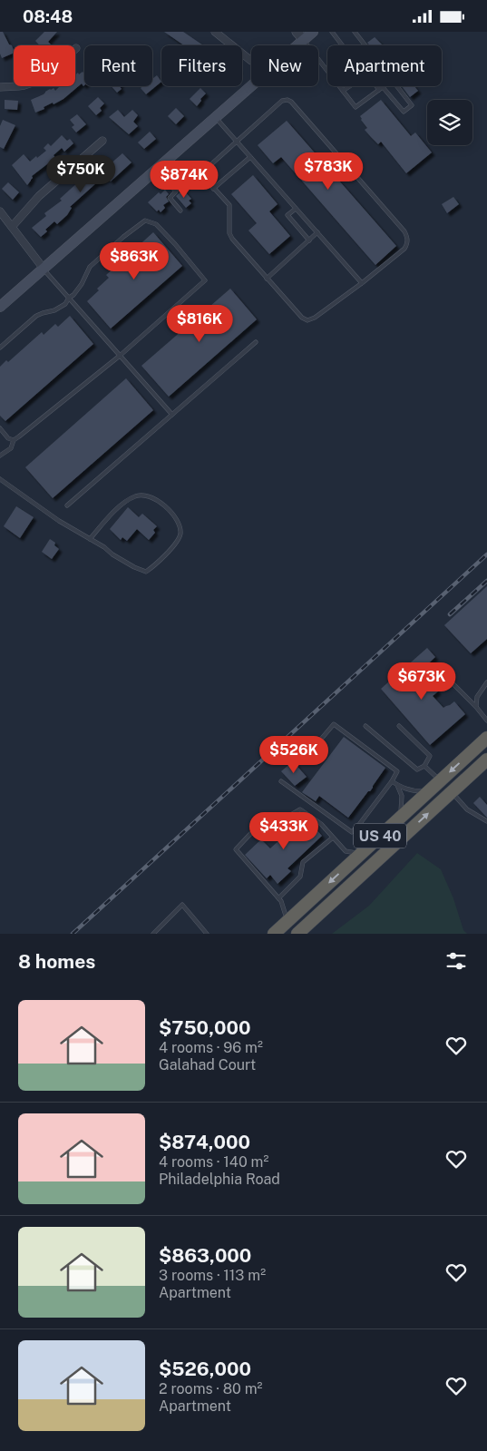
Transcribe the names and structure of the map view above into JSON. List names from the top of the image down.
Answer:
{
  "streets": {
    "highway": ["US 40"]
  },
  "page": {
    "status": "08:48",
    "chip": [
      "Buy",
      "Rent",
      "Filters",
      "New",
      "Apartment"
    ],
    "price": [
      "$783K",
      "$750K",
      "$874K",
      "$863K",
      "$816K",
      "$673K",
      "$526K",
      "$433K"
    ],
    "heading": "8 homes",
    "list": [
      {
        "name": "$750,000",
        "note": "4 rooms · 96 m² · Galahad Court"
      },
      {
        "name": "$874,000",
        "note": "4 rooms · 140 m² · Philadelphia Road"
      },
      {
        "name": "$863,000",
        "note": "3 rooms · 113 m² · Apartment"
      },
      {
        "name": "$526,000",
        "note": "2 rooms · 80 m² · Apartment"
      }
    ]
  }
}
